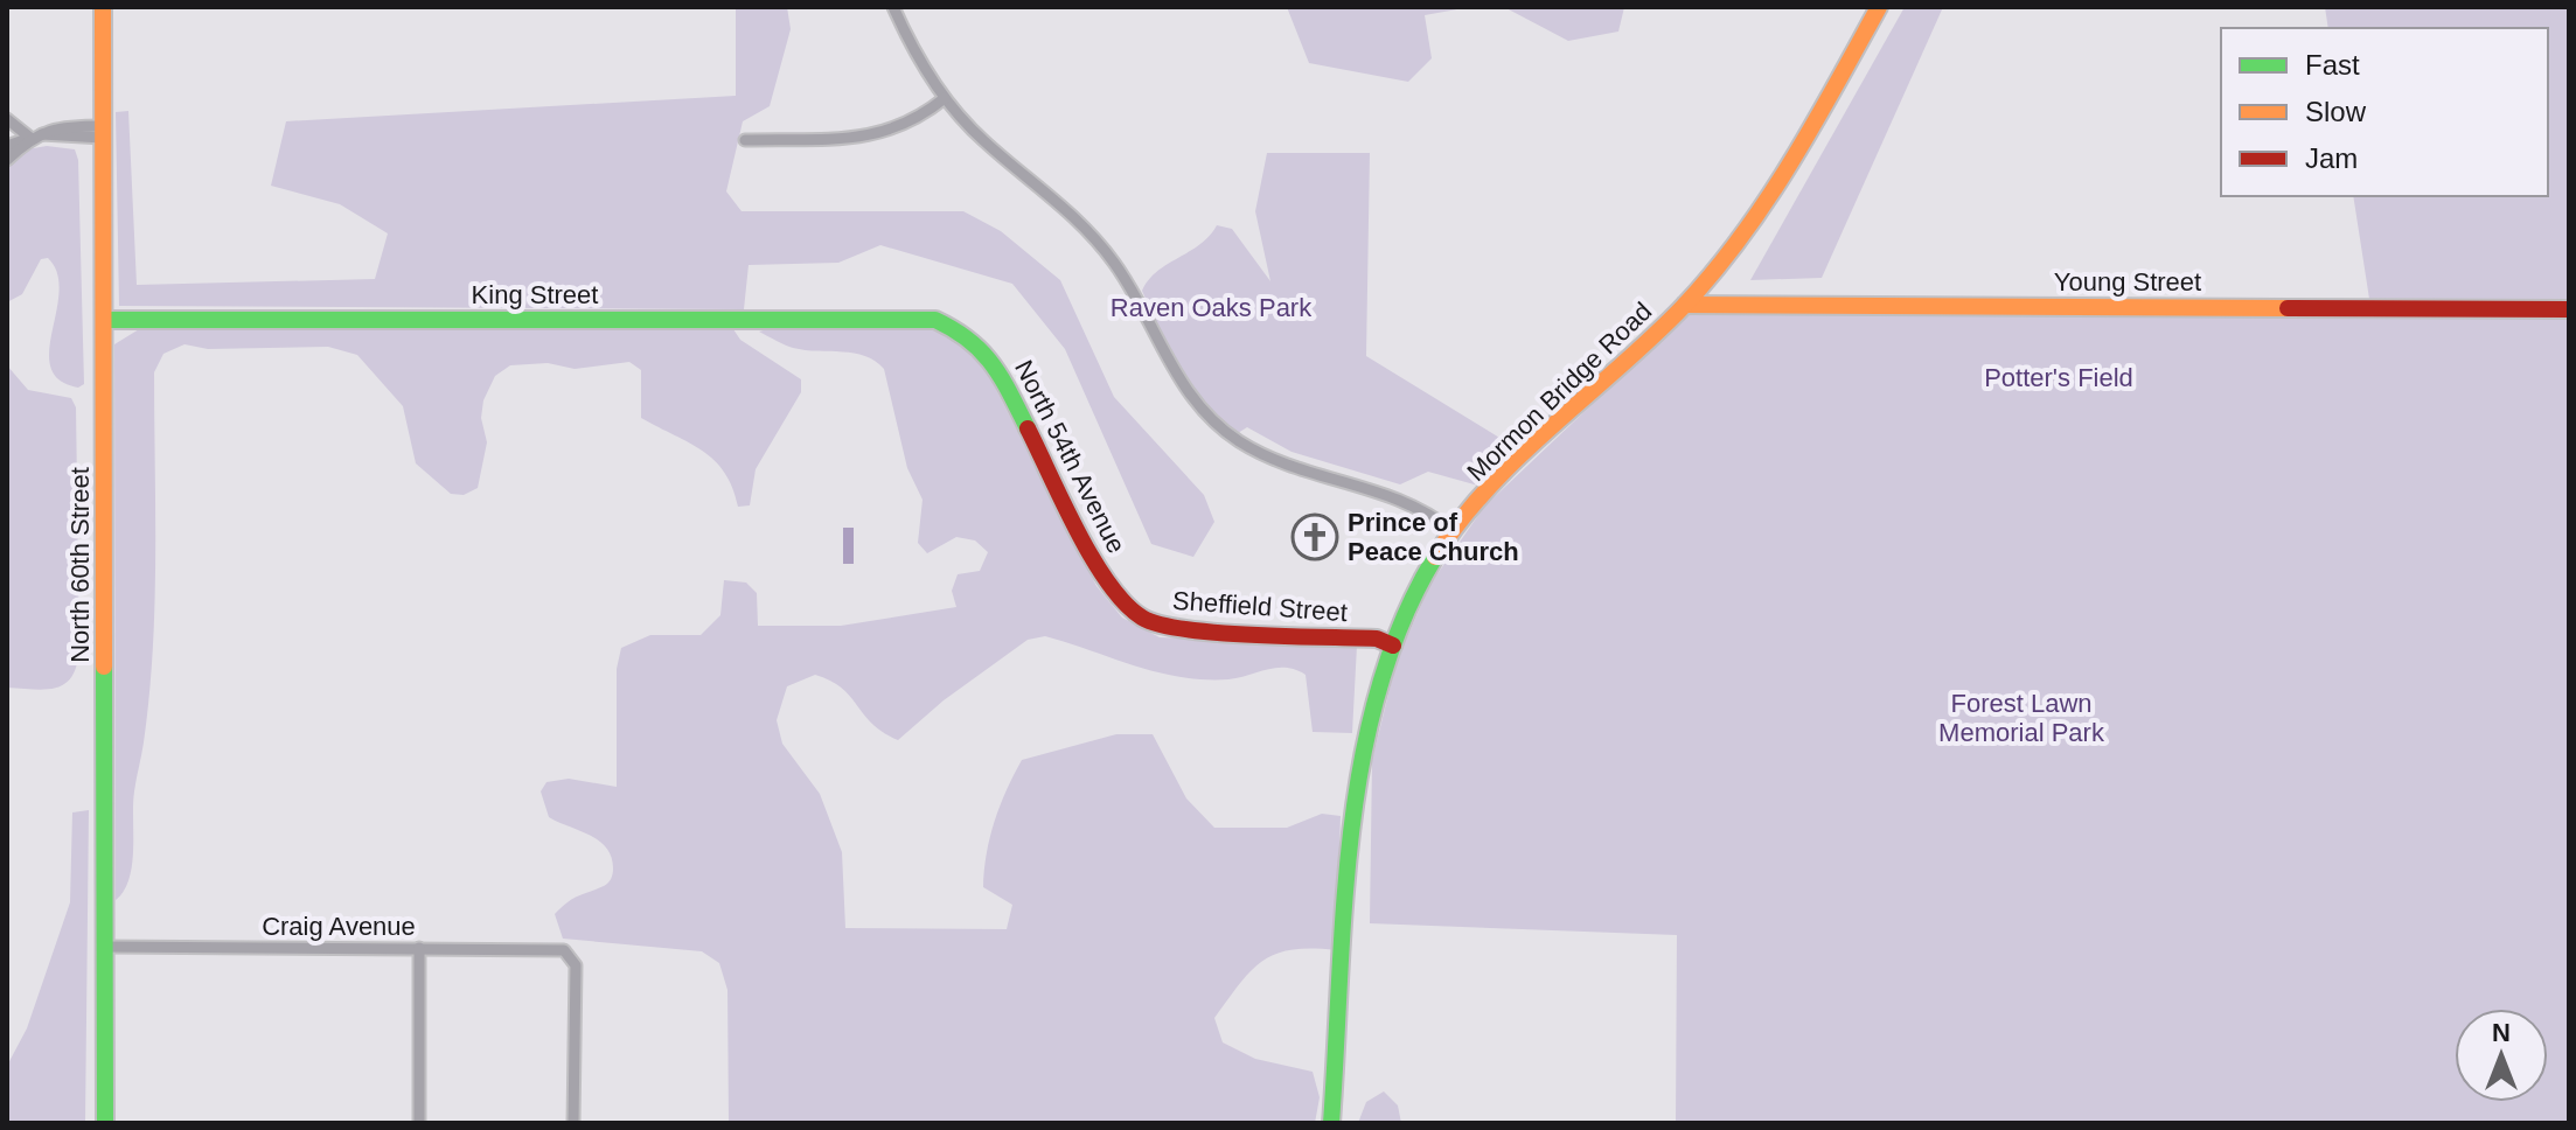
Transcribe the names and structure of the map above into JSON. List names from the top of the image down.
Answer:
{
  "streets": {
    "main road": [
      "Young Street",
      "King Street",
      "Mormon Bridge Road",
      "North 54th Avenue",
      "North 60th Street",
      "Sheffield Street"
    ],
    "street": ["Craig Avenue"]
  },
  "crossings": [
    ["Young Street", "Mormon Bridge Road"],
    ["King Street", "North 54th Avenue"],
    ["King Street", "North 60th Street"],
    ["Mormon Bridge Road", "Sheffield Street"],
    ["North 54th Avenue", "Sheffield Street"],
    ["North 60th Street", "Craig Avenue"]
  ],
  "parks": ["Raven Oaks Park", "Potter's Field", "Forest Lawn Memorial Park"],
  "places": {
    "church": ["Prince of Peace Church"]
  },
  "legend": ["Fast", "Slow", "Jam"],
  "north": "top"
}
